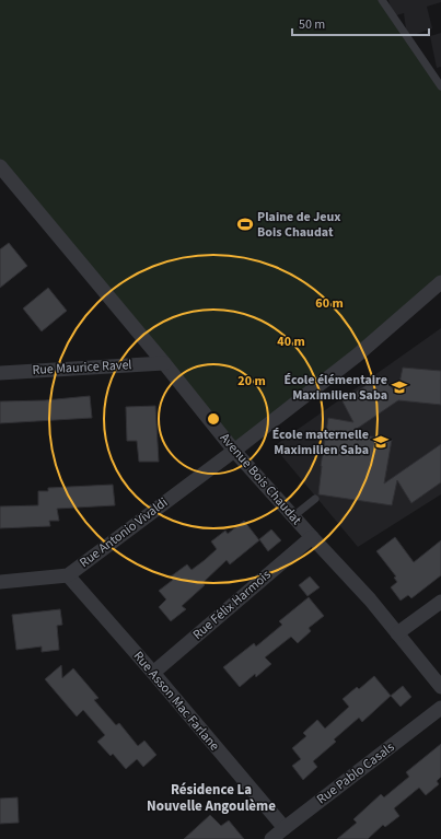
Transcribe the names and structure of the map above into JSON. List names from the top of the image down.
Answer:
{
  "streets": {
    "street": [
      "Rue Maurice Ravel",
      "Avenue Bois Chaudat",
      "Rue Antonio Vivaldi",
      "Rue Félix Harmois",
      "Rue Asson Mac Farlane",
      "Rue Pablo Casals"
    ]
  },
  "crossings": [
    ["Rue Maurice Ravel", "Avenue Bois Chaudat"],
    ["Avenue Bois Chaudat", "Rue Antonio Vivaldi"],
    ["Avenue Bois Chaudat", "Rue Félix Harmois"],
    ["Rue Antonio Vivaldi", "Rue Asson Mac Farlane"],
    ["Rue Félix Harmois", "Rue Asson Mac Farlane"],
    ["Rue Asson Mac Farlane", "Rue Pablo Casals"]
  ],
  "districts": ["Résidence La Nouvelle Angoulème"],
  "places": {
    "sports": ["Plaine de Jeux Bois Chaudat"],
    "school or university": ["École élémentaire Maximilien Saba", "École maternelle Maximilien Saba"]
  },
  "scale_bar": "50 m",
  "rings": ["60 m", "40 m", "20 m"]
}
